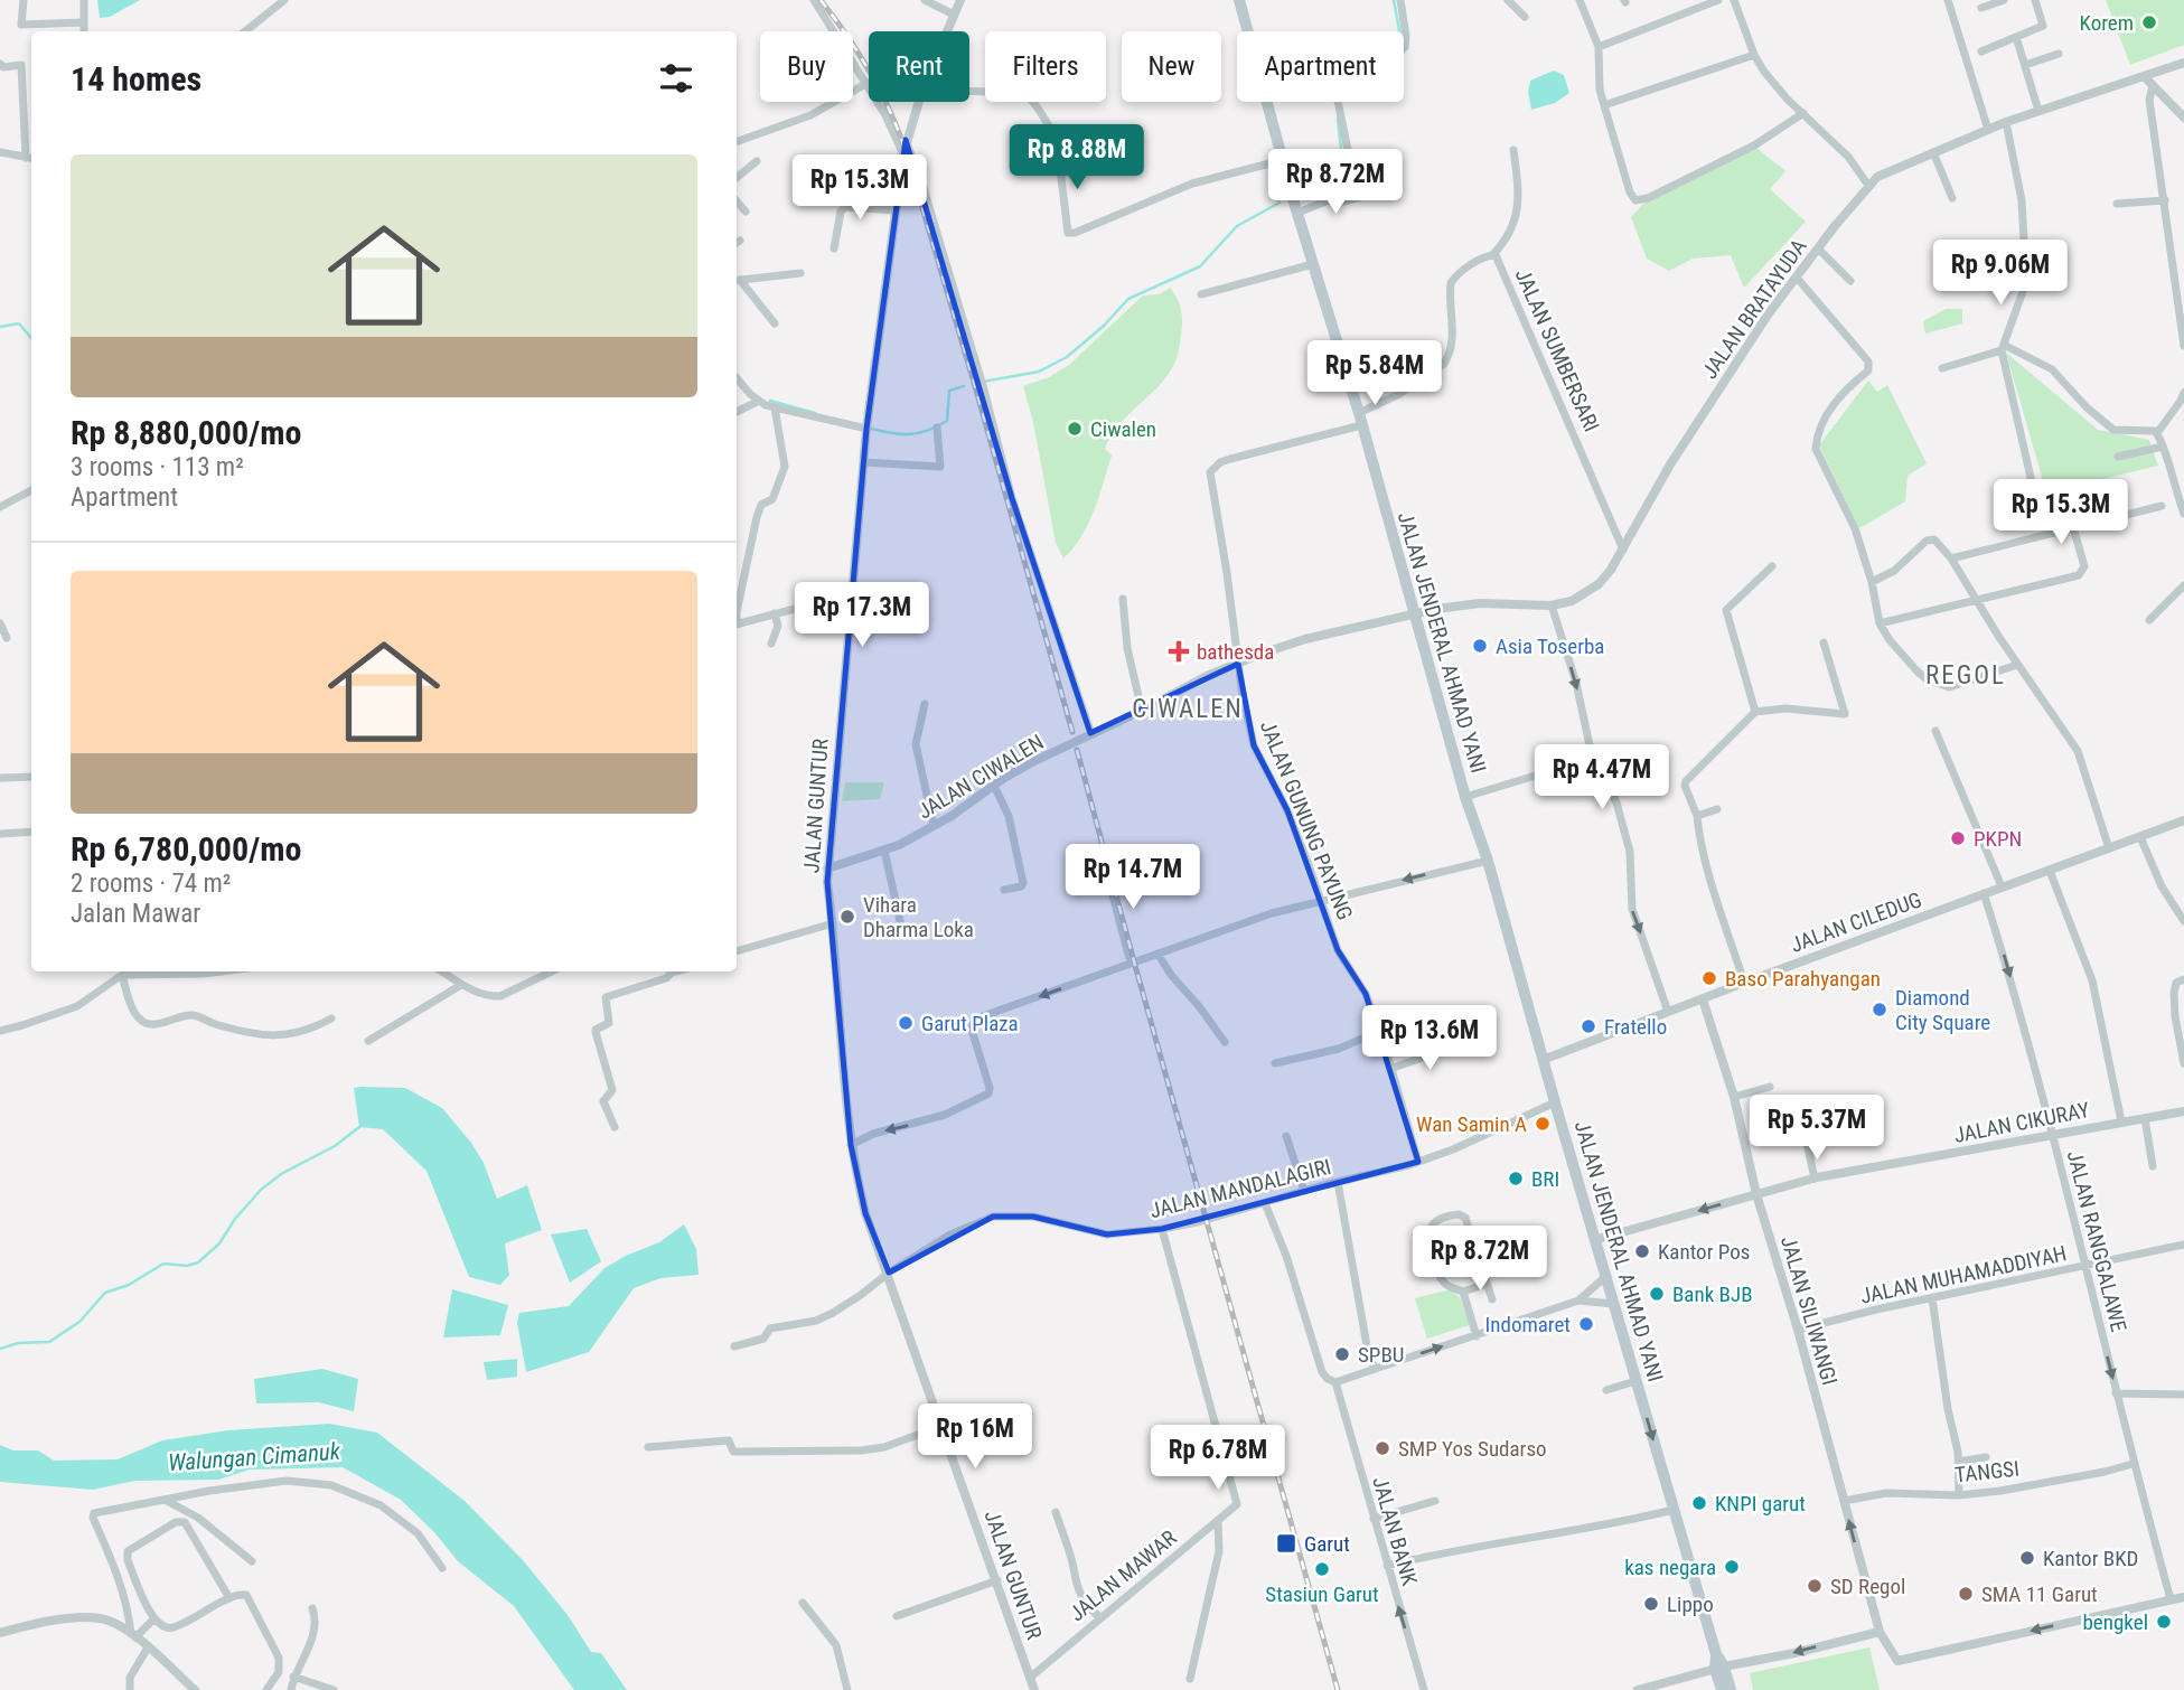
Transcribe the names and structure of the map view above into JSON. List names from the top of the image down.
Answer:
{
  "streets": {
    "main road": ["JALAN JENDERAL AHMAD YANI"],
    "street": [
      "JALAN BRATAYUDA",
      "JALAN SUMBERSARI",
      "JALAN CIWALEN",
      "JALAN GUNTUR",
      "JALAN GUNUNG PAYUNG",
      "JALAN CILEDUG",
      "JALAN CIKURAY",
      "JALAN MANDALAGIRI",
      "JALAN RANGGALAWE",
      "JALAN MUHAMADDIYAH",
      "JALAN SILIWANGI",
      "TANGSI",
      "JALAN BANK",
      "JALAN MAWAR"
    ]
  },
  "crossings": [
    ["JALAN BRATAYUDA", "JALAN SUMBERSARI"],
    ["JALAN BRATAYUDA", "JALAN JENDERAL AHMAD YANI"],
    ["JALAN BRATAYUDA", "JALAN CIWALEN"],
    ["JALAN SUMBERSARI", "JALAN JENDERAL AHMAD YANI"],
    ["JALAN SUMBERSARI", "JALAN GUNUNG PAYUNG"],
    ["JALAN JENDERAL AHMAD YANI", "JALAN CIWALEN"],
    ["JALAN JENDERAL AHMAD YANI", "JALAN GUNUNG PAYUNG"],
    ["JALAN JENDERAL AHMAD YANI", "JALAN CILEDUG"],
    ["JALAN JENDERAL AHMAD YANI", "JALAN CIKURAY"],
    ["JALAN JENDERAL AHMAD YANI", "JALAN MANDALAGIRI"],
    ["JALAN CIWALEN", "JALAN GUNTUR"],
    ["JALAN CIWALEN", "JALAN GUNUNG PAYUNG"],
    ["JALAN GUNTUR", "JALAN MANDALAGIRI"],
    ["JALAN GUNTUR", "JALAN MAWAR"],
    ["JALAN GUNUNG PAYUNG", "JALAN MANDALAGIRI"],
    ["JALAN CILEDUG", "JALAN RANGGALAWE"],
    ["JALAN CILEDUG", "JALAN SILIWANGI"],
    ["JALAN CIKURAY", "JALAN RANGGALAWE"],
    ["JALAN CIKURAY", "JALAN SILIWANGI"],
    ["JALAN MANDALAGIRI", "JALAN BANK"],
    ["JALAN MANDALAGIRI", "JALAN MAWAR"],
    ["JALAN RANGGALAWE", "JALAN MUHAMADDIYAH"],
    ["JALAN RANGGALAWE", "TANGSI"],
    ["JALAN MUHAMADDIYAH", "JALAN SILIWANGI"],
    ["JALAN SILIWANGI", "TANGSI"]
  ],
  "one_way": ["JALAN RANGGALAWE"],
  "districts": ["REGOL", "CIWALEN"],
  "water": ["Walungan Cimanuk"],
  "places": {
    "other": [
      "Korem",
      "Ciwalen",
      "Asia Toserba",
      "PKPN",
      "Vihara Dharma Loka",
      "Baso Parahyangan",
      "Diamond City Square",
      "Garut Plaza",
      "Fratello",
      "Wan Samin A",
      "BRI",
      "Kantor Pos",
      "Bank BJB",
      "Indomaret",
      "SPBU",
      "SMP Yos Sudarso",
      "KNPI garut",
      "Kantor BKD",
      "kas negara",
      "Stasiun Garut",
      "SD Regol",
      "SMA 11 Garut",
      "Lippo",
      "bengkel"
    ],
    "health": ["bathesda"],
    "transit": ["Garut"]
  },
  "page": {
    "chip": [
      "Buy",
      "Rent",
      "Filters",
      "New",
      "Apartment"
    ],
    "heading": "14 homes",
    "price": [
      "Rp 8.88M",
      "Rp 8.72M",
      "Rp 15.3M",
      "Rp 9.06M",
      "Rp 5.84M",
      "Rp 15.3M",
      "Rp 17.3M",
      "Rp 4.47M",
      "Rp 14.7M",
      "Rp 13.6M",
      "Rp 5.37M",
      "Rp 8.72M",
      "Rp 16M",
      "Rp 6.78M"
    ],
    "list": [
      {
        "name": "Rp 8,880,000/mo",
        "note": "3 rooms · 113 m² · Apartment"
      },
      {
        "name": "Rp 6,780,000/mo",
        "note": "2 rooms · 74 m² · Jalan Mawar"
      }
    ]
  }
}
